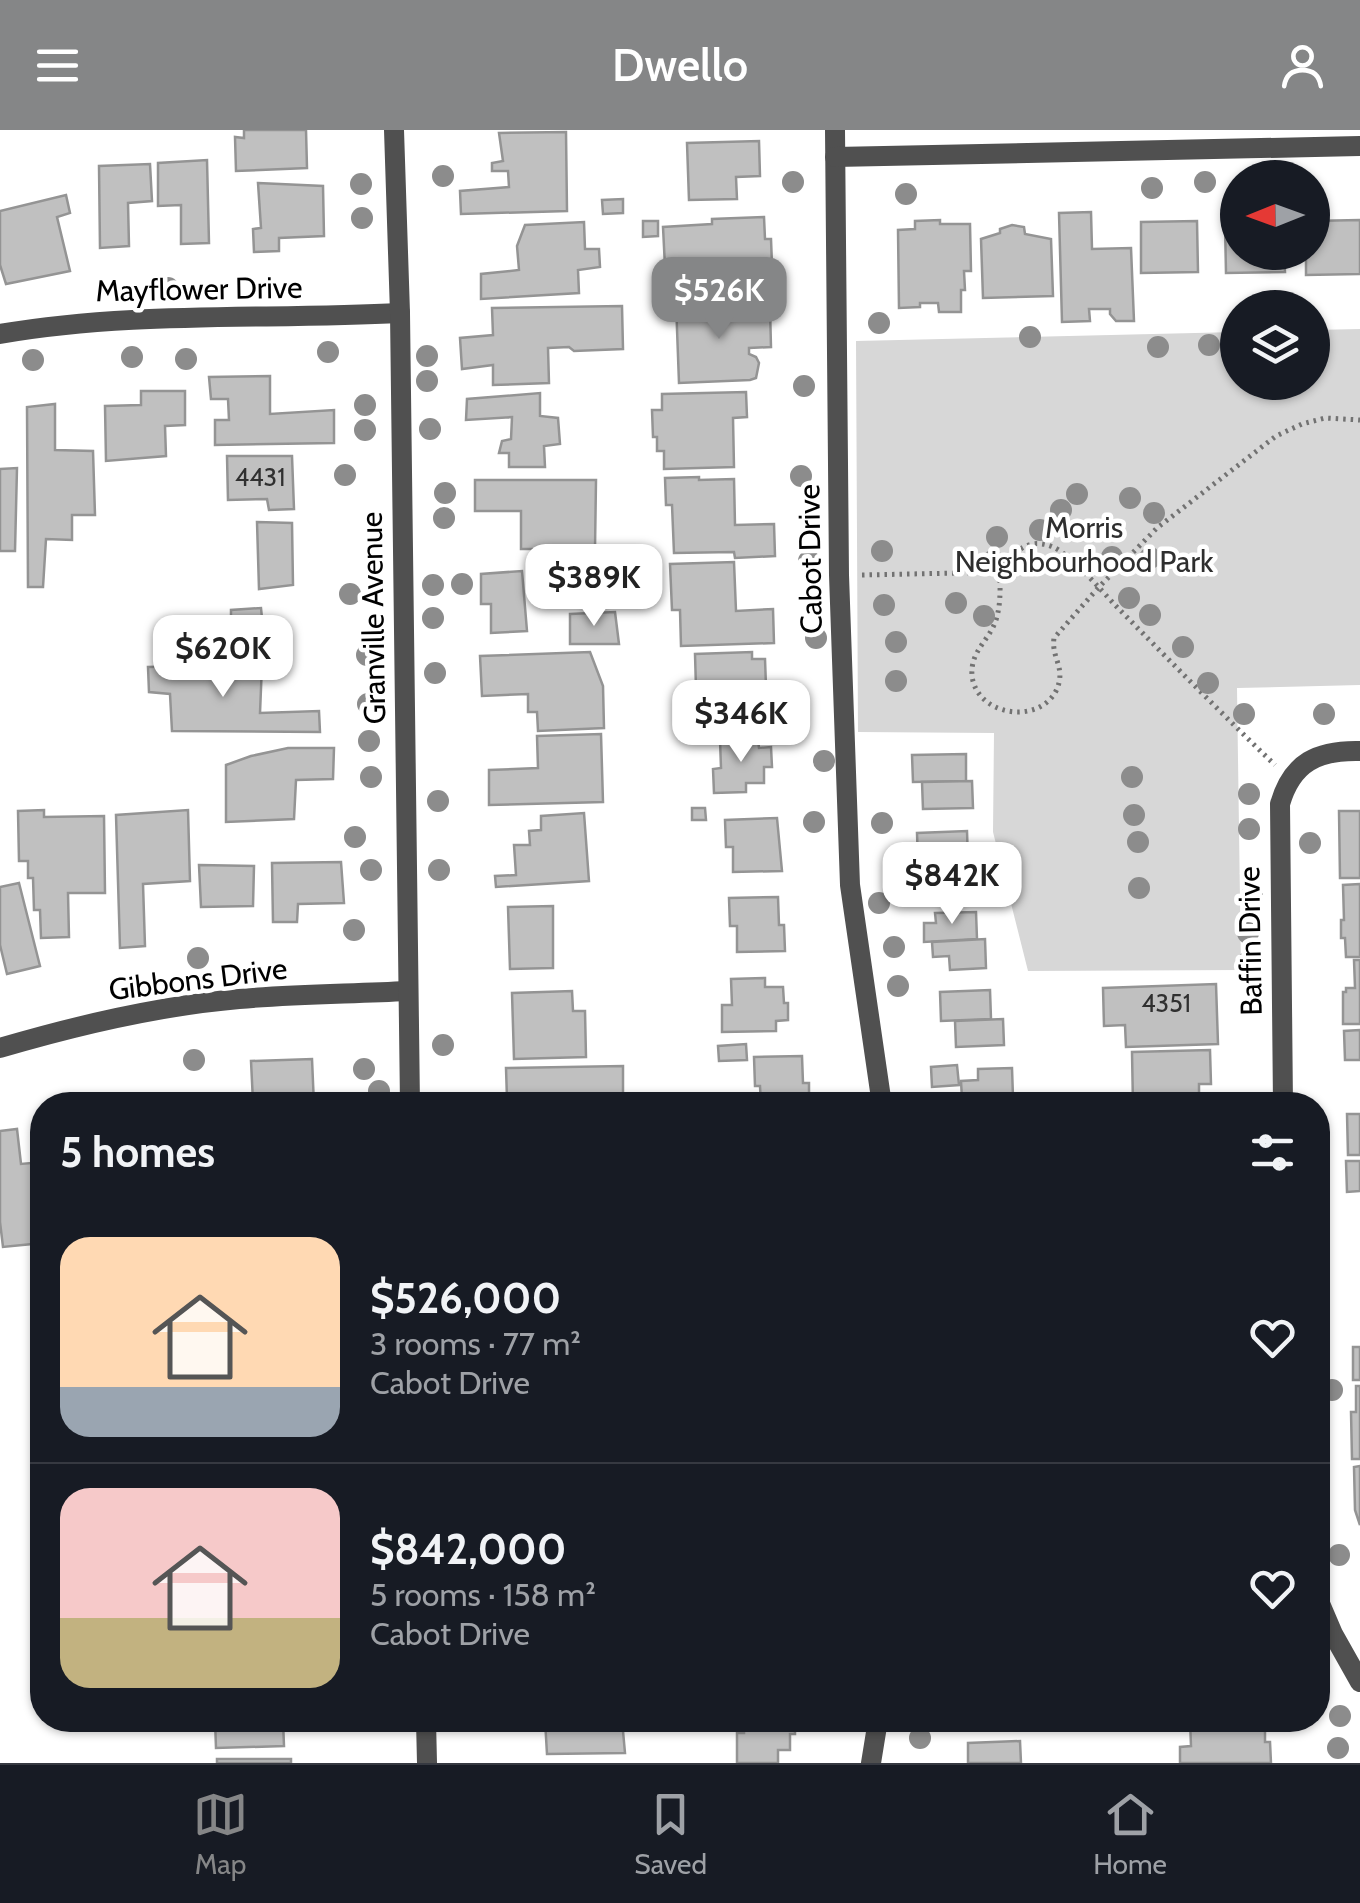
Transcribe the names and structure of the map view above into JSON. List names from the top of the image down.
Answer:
{
  "streets": {
    "street": [
      "Mayflower Drive",
      "Cabot Drive",
      "Granville Avenue",
      "Baffin Drive",
      "Gibbons Drive"
    ]
  },
  "crossings": [
    ["Mayflower Drive", "Granville Avenue"],
    ["Granville Avenue", "Gibbons Drive"]
  ],
  "parks": ["Morris Neighbourhood Park"],
  "house_numbers": ["4431", "4351"],
  "north": "left",
  "page": {
    "header": "Dwello",
    "price": [
      "$526K",
      "$389K",
      "$620K",
      "$346K",
      "$842K"
    ],
    "heading": "5 homes",
    "list": [
      {
        "name": "$526,000",
        "note": "3 rooms · 77 m² · Cabot Drive"
      },
      {
        "name": "$842,000",
        "note": "5 rooms · 158 m² · Cabot Drive"
      }
    ],
    "tabs": ["Map", "Saved", "Home"]
  }
}
